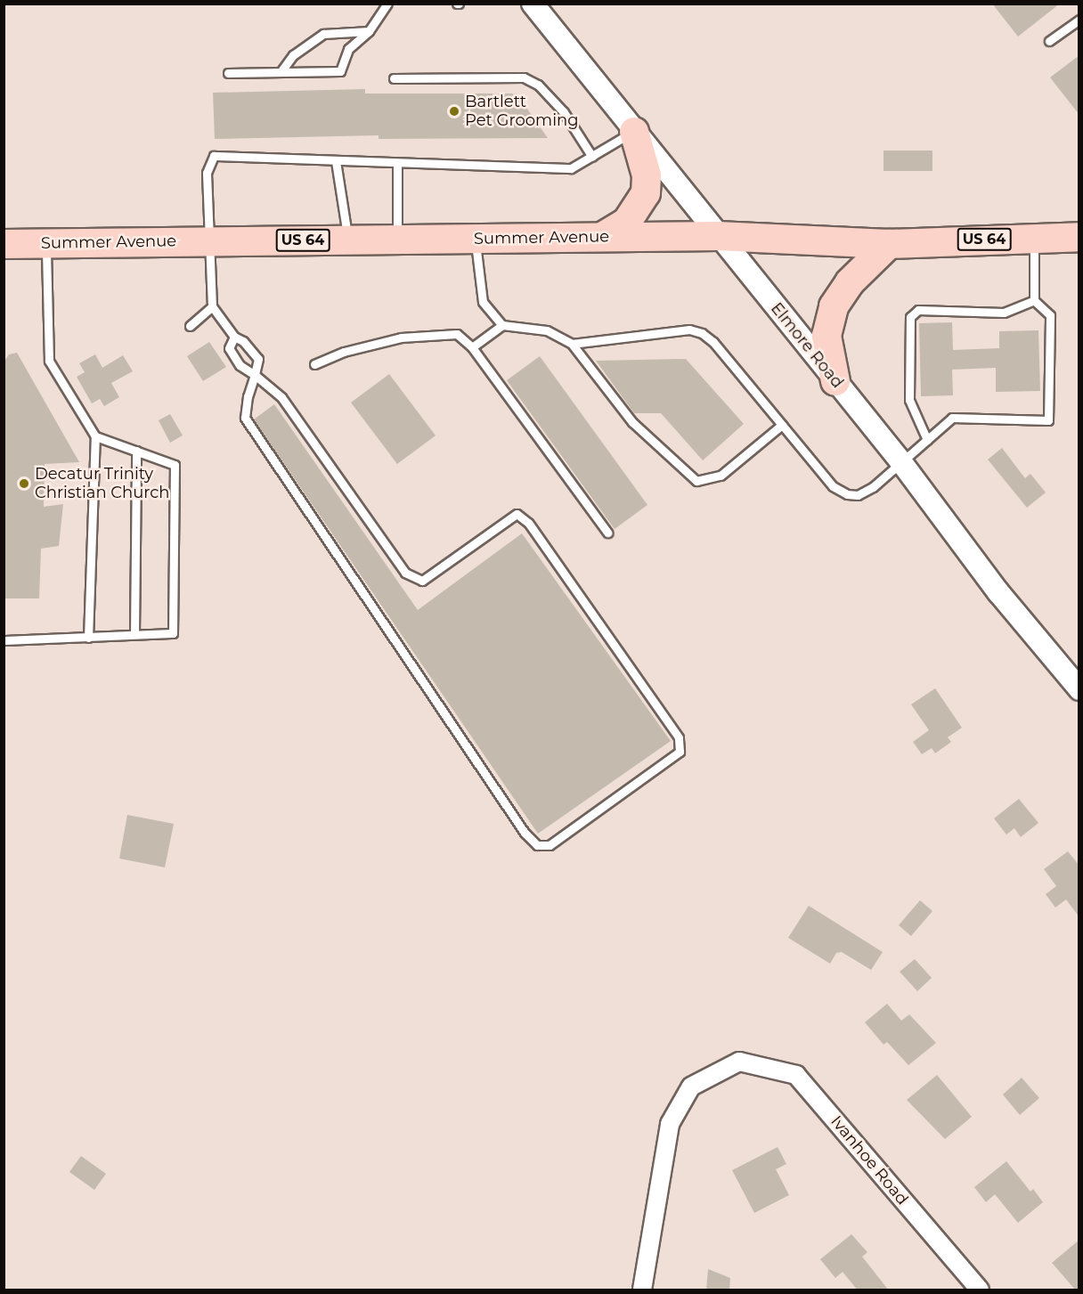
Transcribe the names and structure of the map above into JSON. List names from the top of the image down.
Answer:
{
  "streets": {
    "main road": ["Summer Avenue", "US 64"],
    "street": ["Elmore Road", "Ivanhoe Road"]
  },
  "crossings": [
    ["Summer Avenue", "Elmore Road"]
  ],
  "places": ["Bartlett Pet Grooming", "Decatur Trinity Christian Church"]
}
